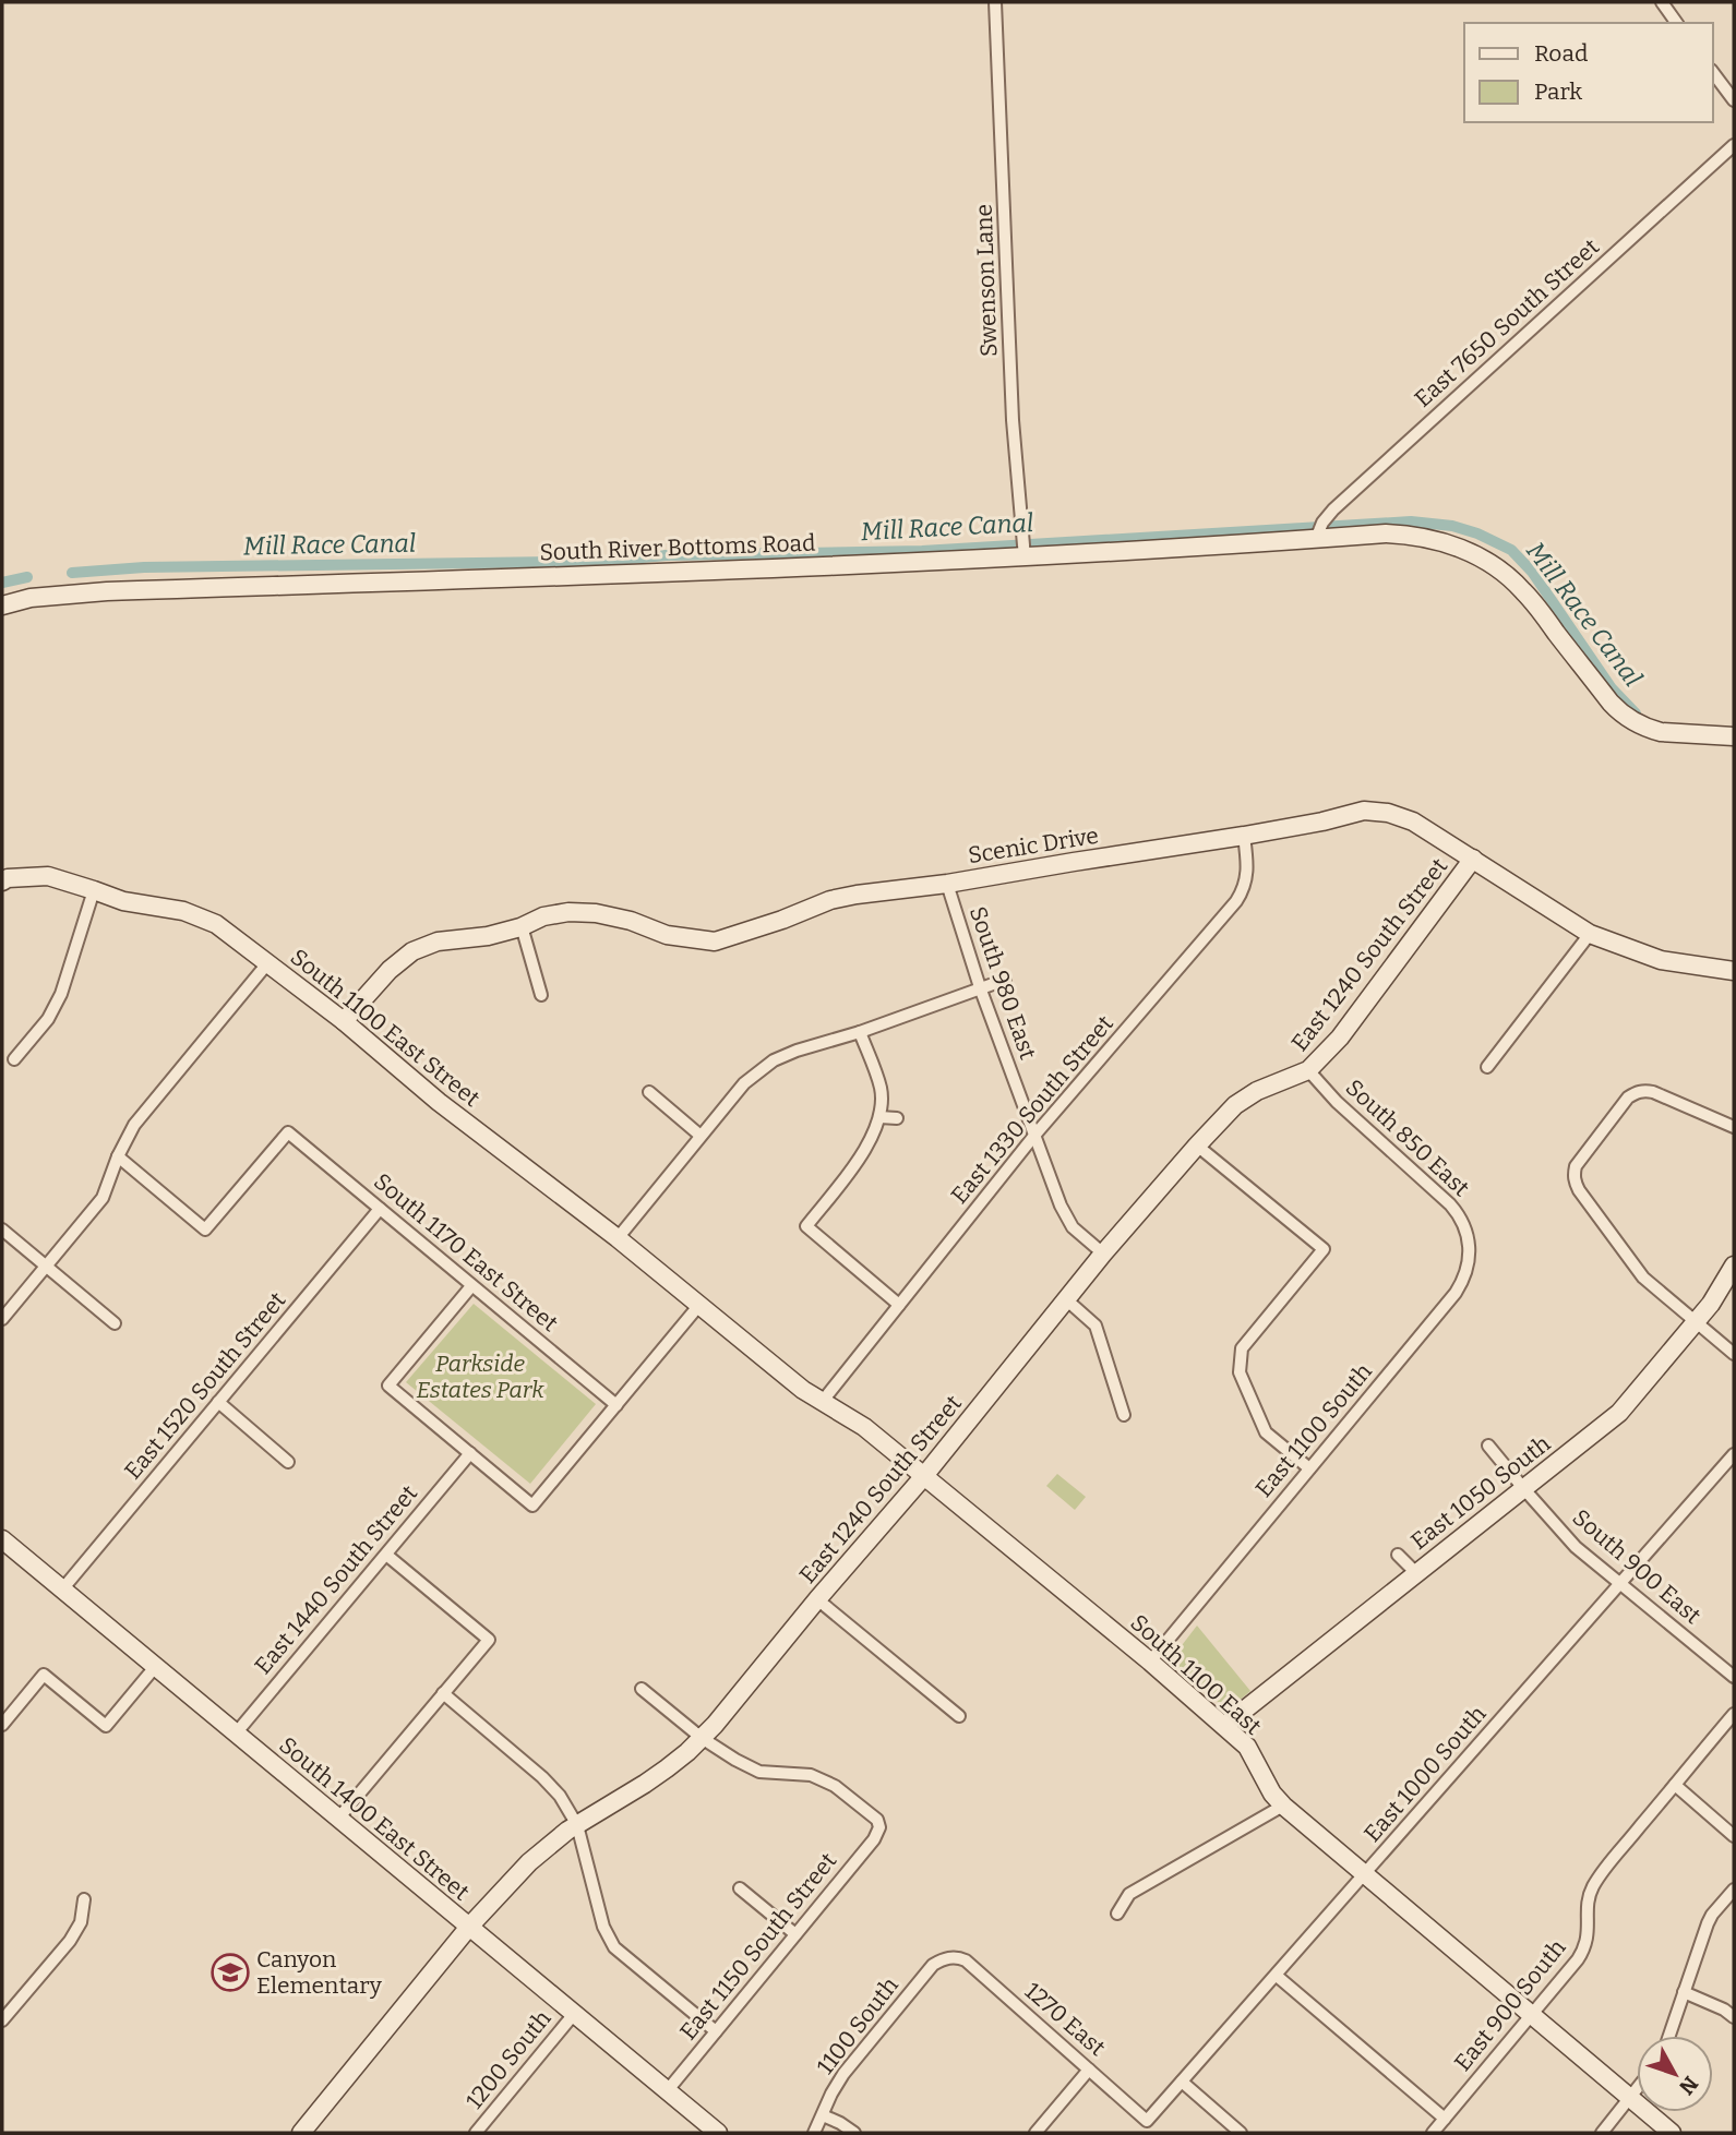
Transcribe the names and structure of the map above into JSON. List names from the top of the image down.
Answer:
{
  "streets": {
    "street": [
      "Swenson Lane",
      "East 7650 South Street",
      "South River Bottoms Road",
      "Scenic Drive",
      "East 1240 South Street",
      "South 980 East",
      "South 1100 East Street",
      "East 1330 South Street",
      "South 850 East",
      "South 1170 East Street",
      "East 1520 South Street",
      "East 1100 South",
      "East 1050 South",
      "South 900 East",
      "East 1440 South Street",
      "South 1100 East",
      "East 1000 South",
      "South 1400 East Street",
      "East 1150 South Street",
      "East 900 South",
      "1270 East",
      "1100 South",
      "1200 South"
    ]
  },
  "crossings": [
    ["Swenson Lane", "South River Bottoms Road"],
    ["East 7650 South Street", "South River Bottoms Road"],
    ["Scenic Drive", "East 1240 South Street"],
    ["Scenic Drive", "South 980 East"],
    ["Scenic Drive", "South 1100 East Street"],
    ["Scenic Drive", "East 1330 South Street"],
    ["East 1240 South Street", "South 980 East"],
    ["East 1240 South Street", "South 850 East"],
    ["East 1240 South Street", "South 1100 East"],
    ["East 1240 South Street", "South 1400 East Street"],
    ["East 1240 South Street", "East 1150 South Street"],
    ["South 980 East", "East 1330 South Street"],
    ["South 1100 East Street", "South 1100 East"],
    ["East 1330 South Street", "South 1100 East"],
    ["South 850 East", "East 1100 South"],
    ["South 1170 East Street", "East 1520 South Street"],
    ["East 1520 South Street", "South 1400 East Street"],
    ["East 1100 South", "South 1100 East"],
    ["East 1050 South", "South 900 East"],
    ["East 1050 South", "South 1100 East"],
    ["South 900 East", "East 1000 South"],
    ["East 1440 South Street", "South 1400 East Street"],
    ["South 1100 East", "East 1000 South"],
    ["South 1100 East", "East 900 South"],
    ["East 1000 South", "1270 East"],
    ["South 1400 East Street", "East 1150 South Street"],
    ["South 1400 East Street", "1200 South"],
    ["1270 East", "1100 South"]
  ],
  "water": ["Mill Race Canal"],
  "parks": ["Parkside Estates Park"],
  "places": {
    "school or university": ["Canyon Elementary"]
  },
  "legend": ["Road", "Park"],
  "north": "bottom right"
}
